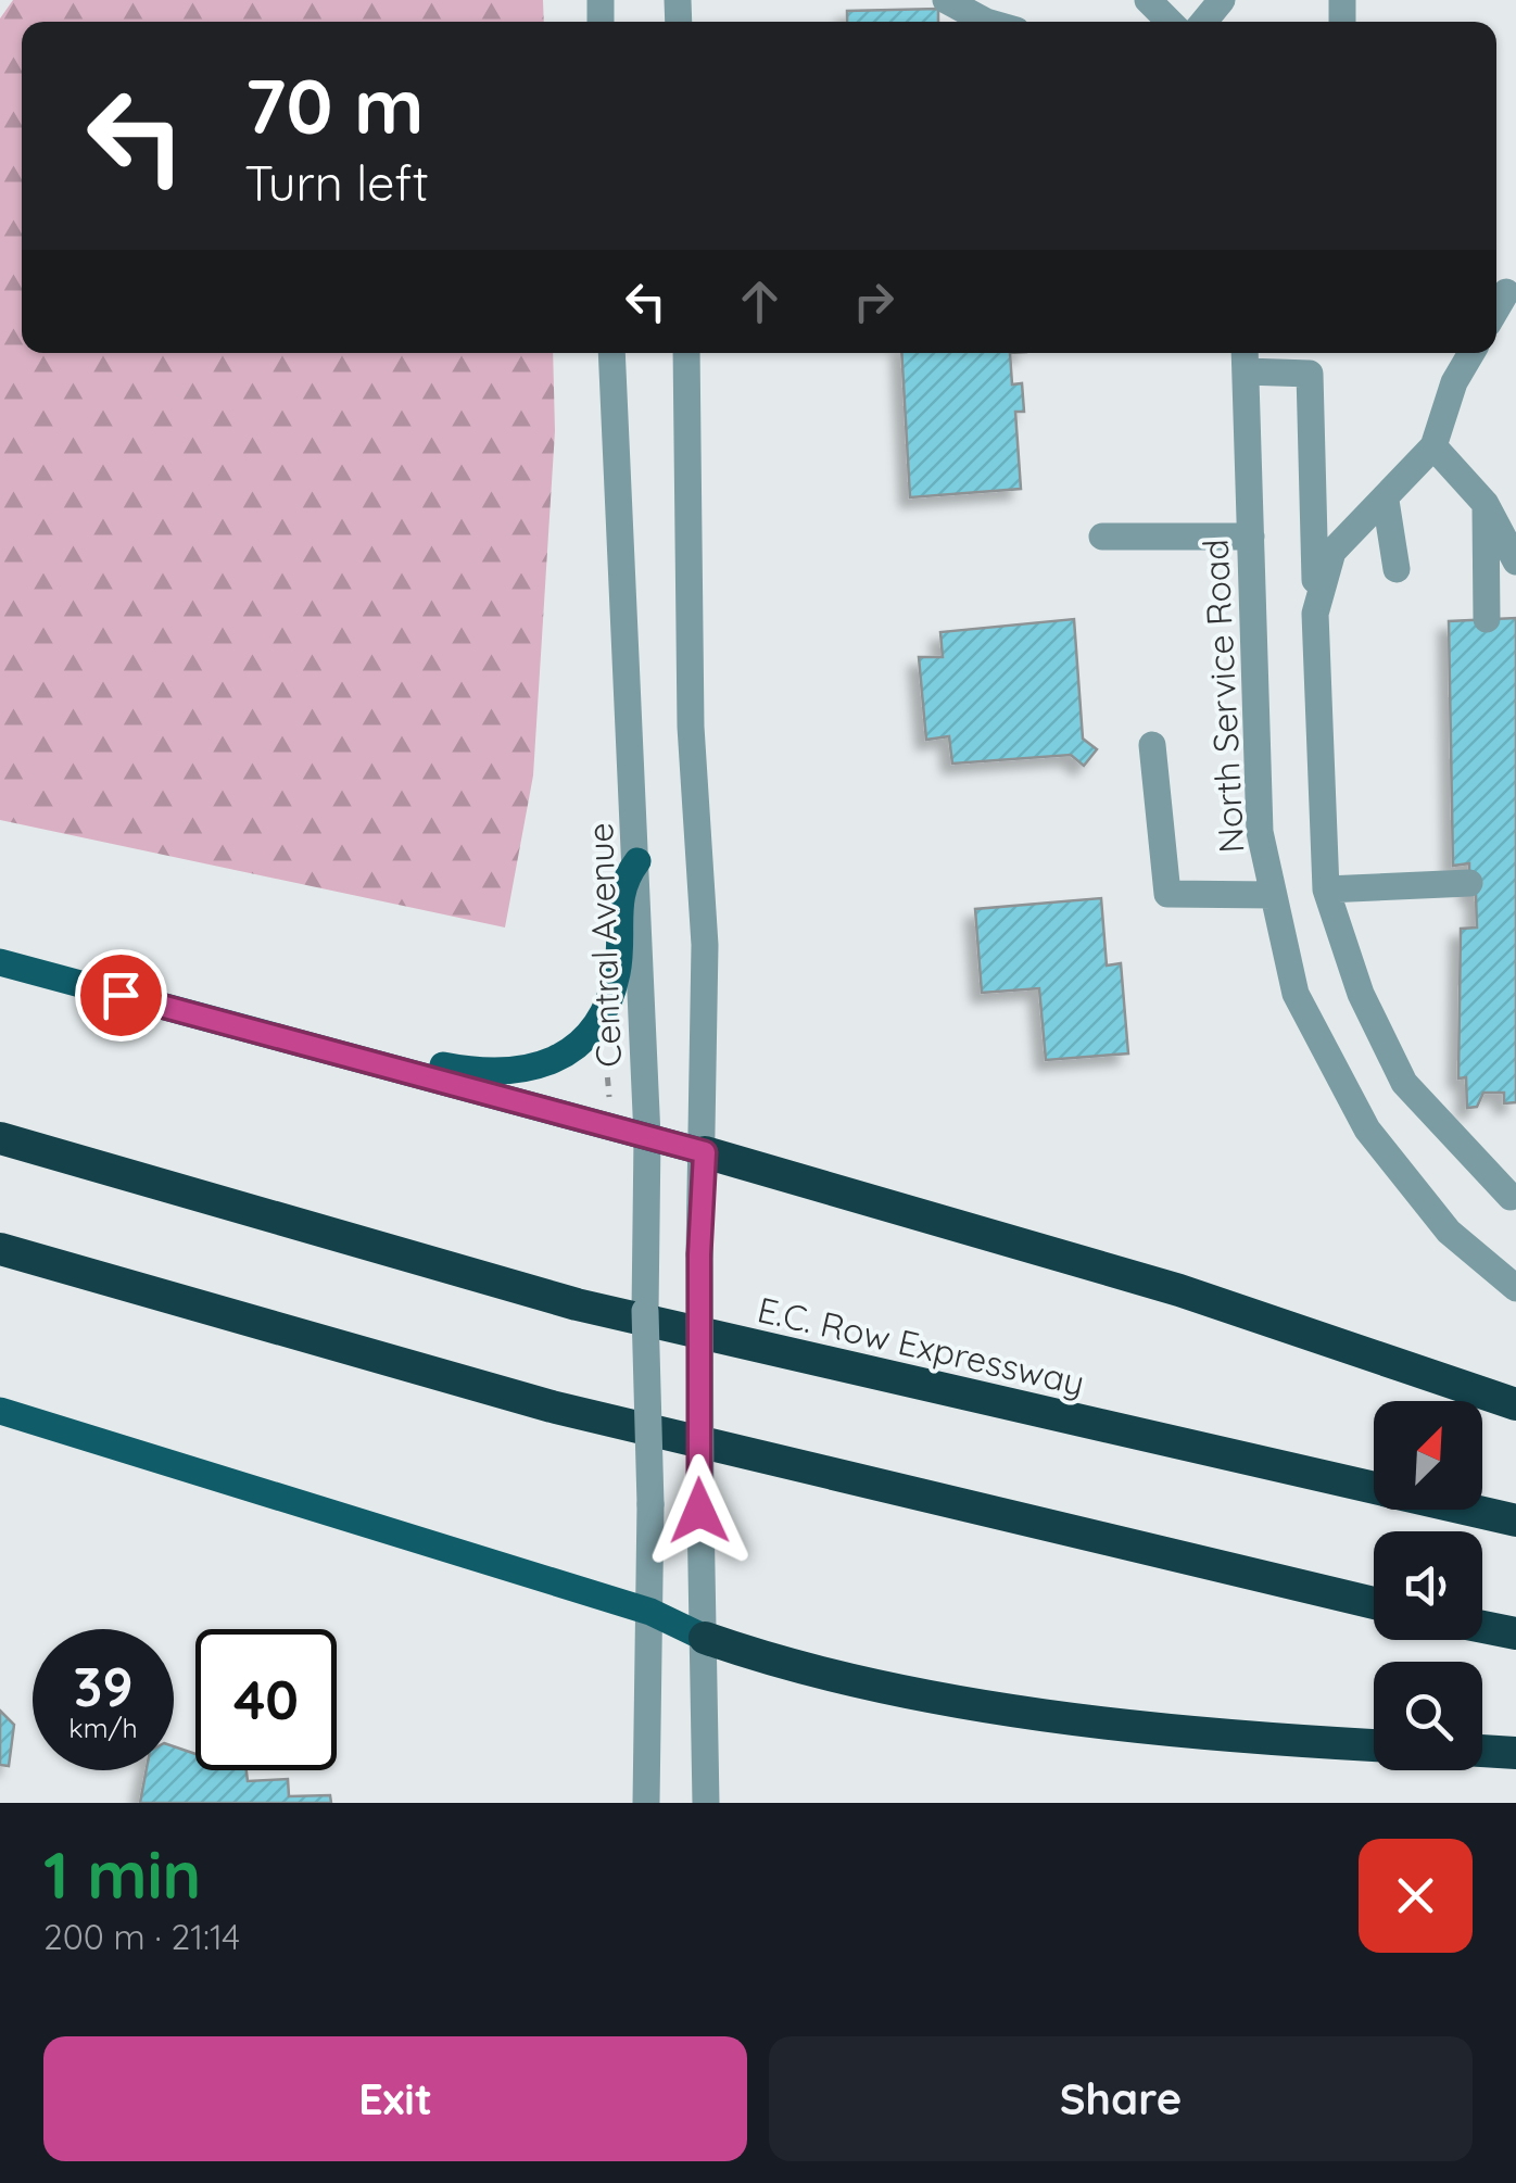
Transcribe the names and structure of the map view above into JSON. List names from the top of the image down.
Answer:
{
  "streets": {
    "highway": ["E.C. Row Expressway"],
    "street": ["North Service Road", "Central Avenue"]
  },
  "north": "top right",
  "page": {
    "turn": ["70 m", "Turn left"],
    "speed": "39 km/h",
    "limit": "40",
    "heading": ["1 min", "200 m · 21:14"],
    "buttons": ["Exit", "Share"]
  }
}
